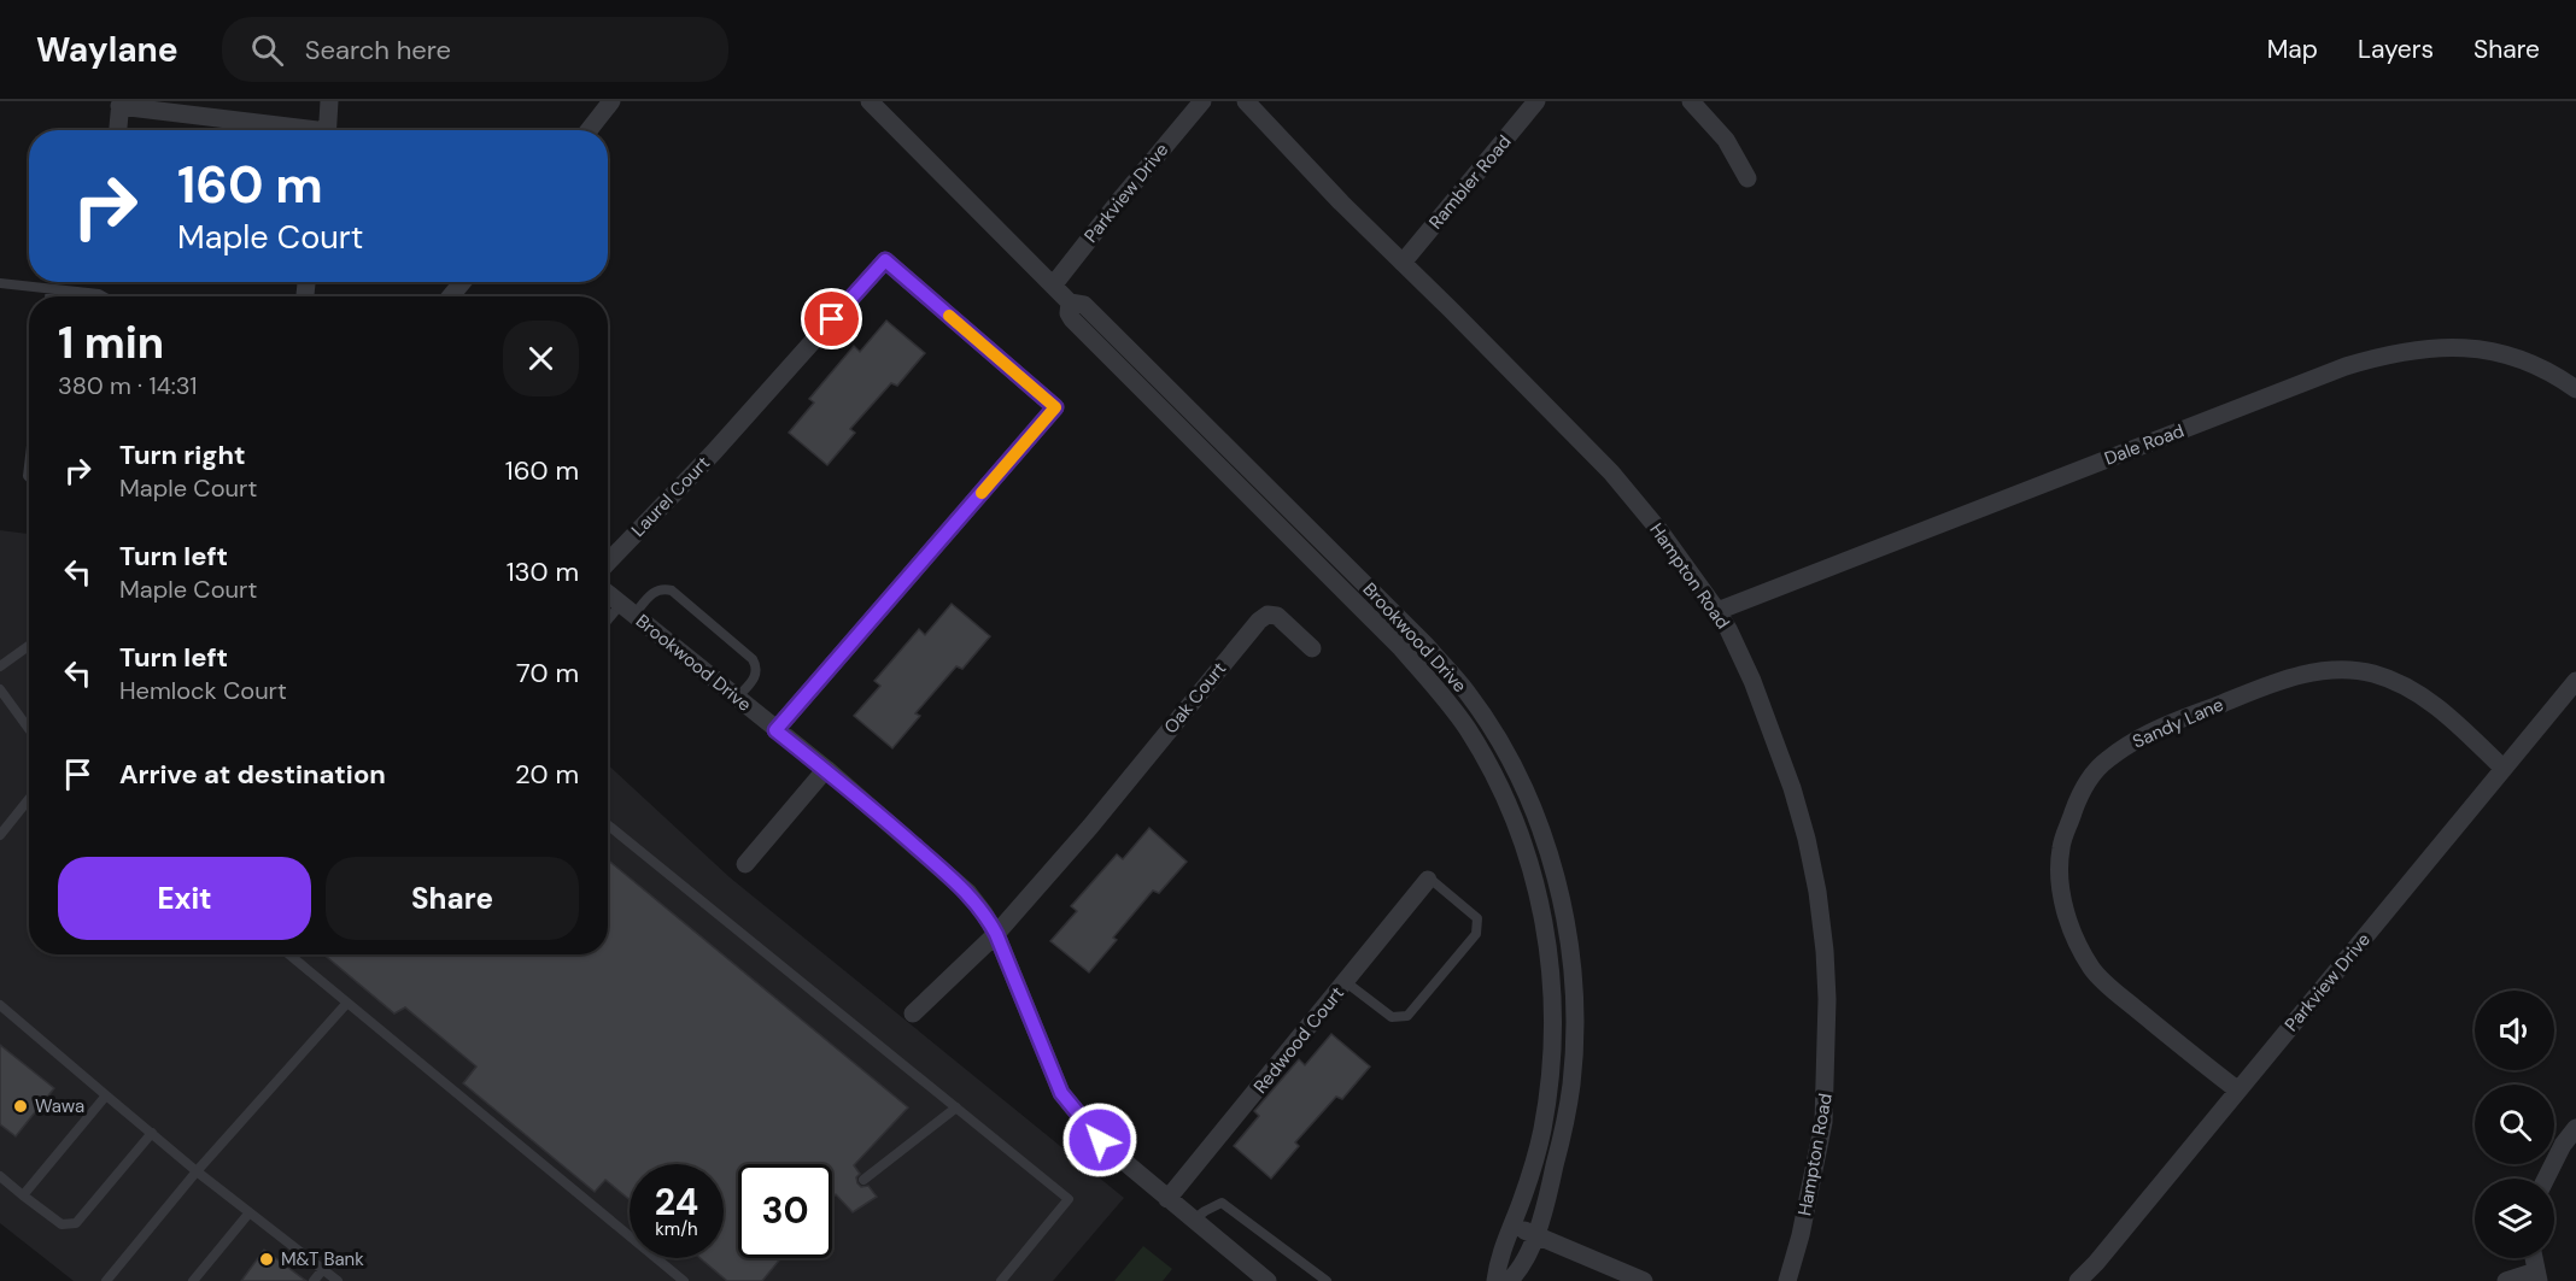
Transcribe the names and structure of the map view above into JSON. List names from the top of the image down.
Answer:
{
  "streets": {
    "street": [
      "Rambler Road",
      "Parkview Drive",
      "Dale Road",
      "Laurel Court",
      "Hampton Road",
      "Brookwood Drive",
      "Oak Court",
      "Sandy Lane",
      "Redwood Court"
    ]
  },
  "crossings": [
    ["Rambler Road", "Hampton Road"],
    ["Parkview Drive", "Brookwood Drive"],
    ["Parkview Drive", "Sandy Lane"],
    ["Dale Road", "Hampton Road"],
    ["Laurel Court", "Brookwood Drive"],
    ["Brookwood Drive", "Oak Court"],
    ["Brookwood Drive", "Redwood Court"]
  ],
  "places": ["Wawa", "M&T Bank"],
  "page": {
    "header": "Waylane",
    "search": "Search here",
    "nav": ["Map", "Layers", "Share"],
    "turn": ["160 m", "Maple Court"],
    "heading": ["1 min", "380 m · 14:31"],
    "list": [
      {
        "name": "Turn right",
        "note": "Maple Court",
        "value": "160 m"
      },
      {
        "name": "Turn left",
        "note": "Maple Court",
        "value": "130 m"
      },
      {
        "name": "Turn left",
        "note": "Hemlock Court",
        "value": "70 m"
      },
      {
        "name": "Arrive at destination",
        "value": "20 m"
      }
    ],
    "buttons": ["Exit", "Share"],
    "speed": "24 km/h",
    "limit": "30"
  }
}
